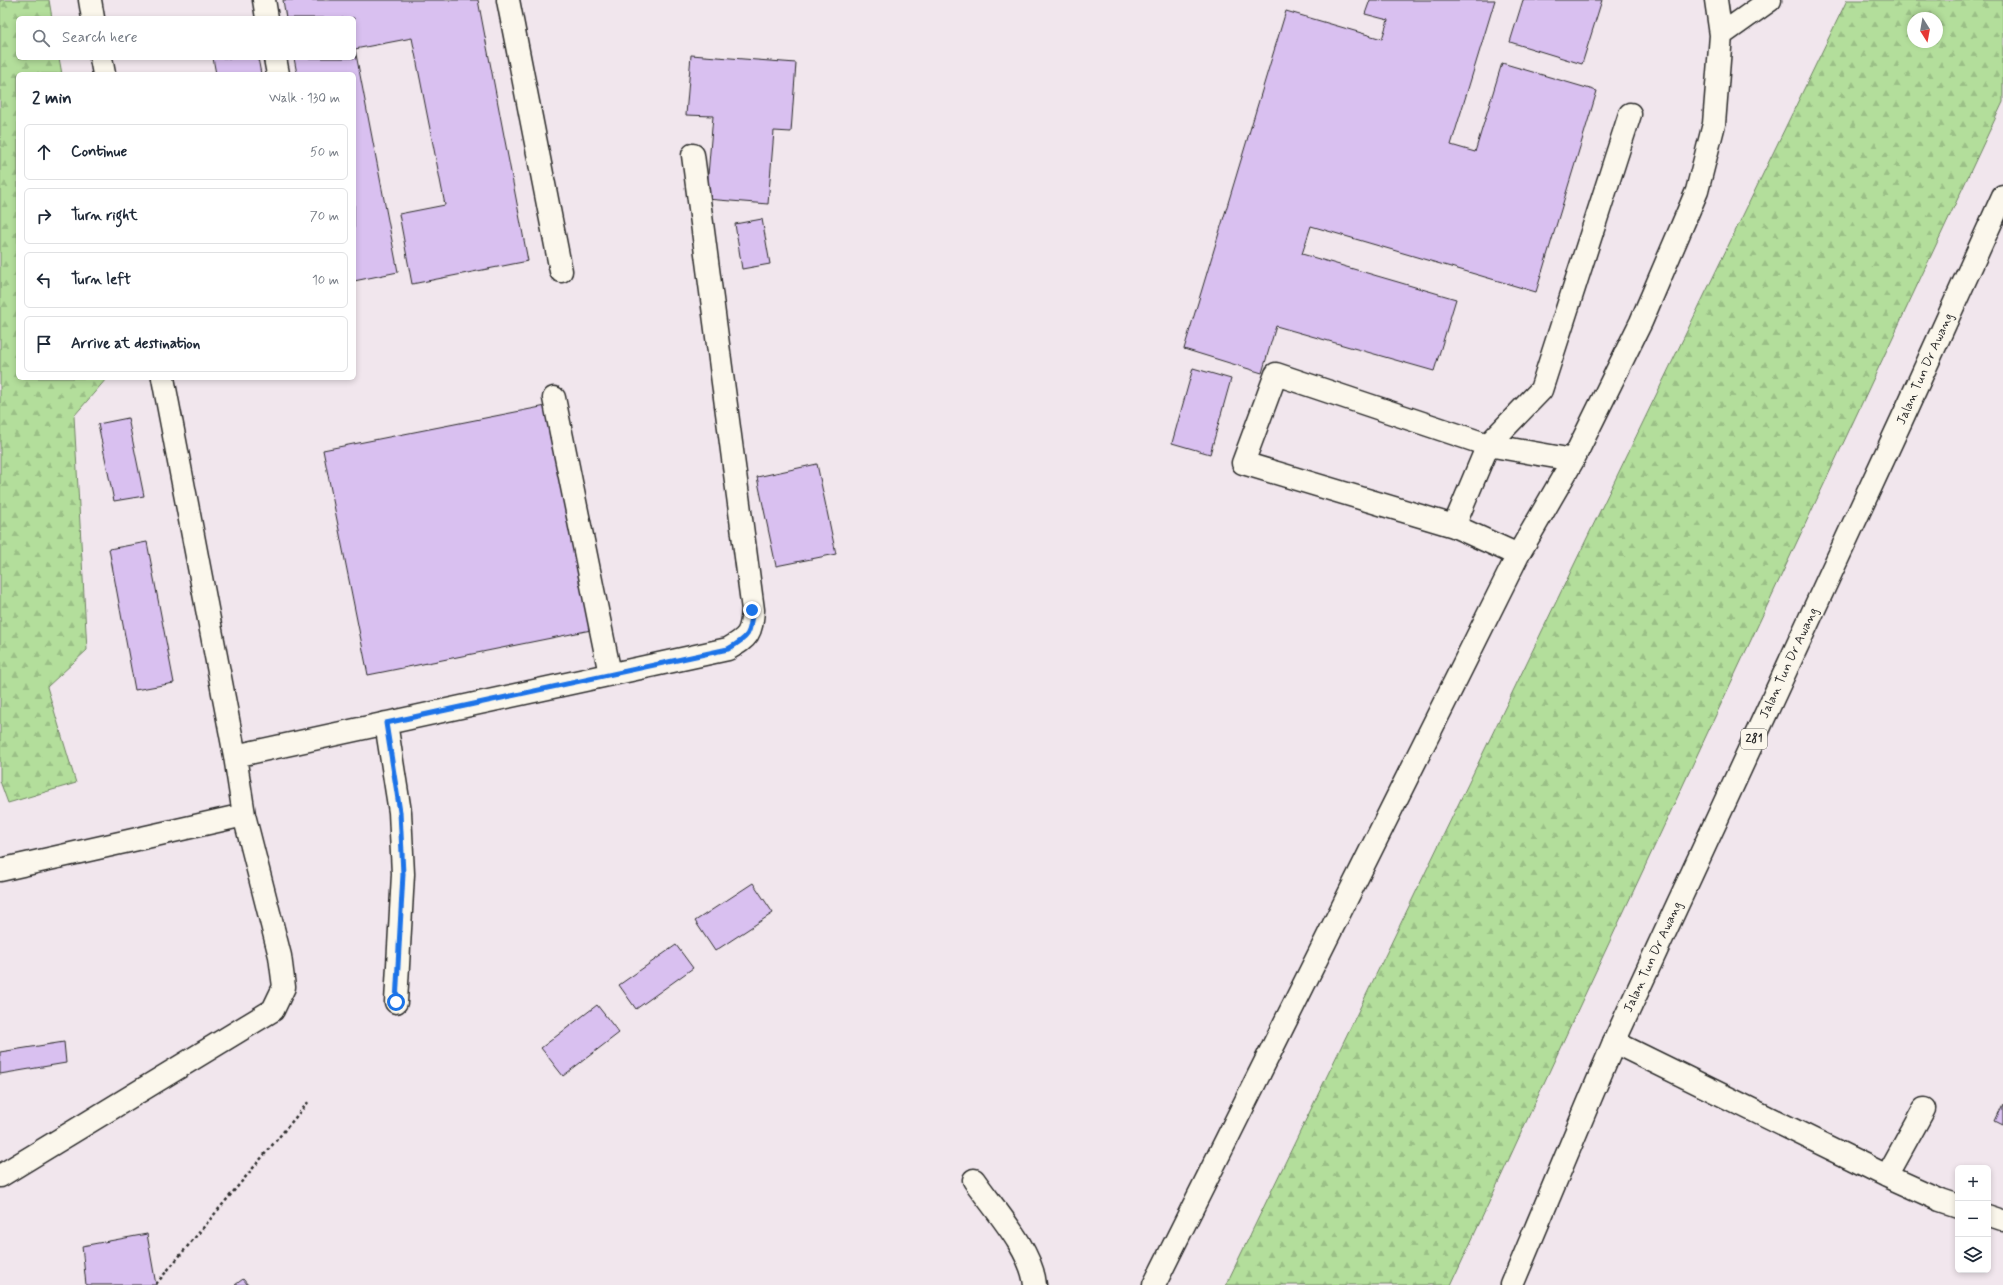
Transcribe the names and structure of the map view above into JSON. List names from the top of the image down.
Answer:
{
  "streets": {
    "street": ["Jalan Tun Dr Awang", "281"]
  },
  "north": "bottom",
  "page": {
    "search": "Search here",
    "heading": ["2 min", "Walk · 130 m"],
    "list": [
      ["Continue", "50 m"],
      ["Turn right", "70 m"],
      ["Turn left", "10 m"],
      "Arrive at destination"
    ],
    "map_buttons": ["+", "−"]
  }
}
